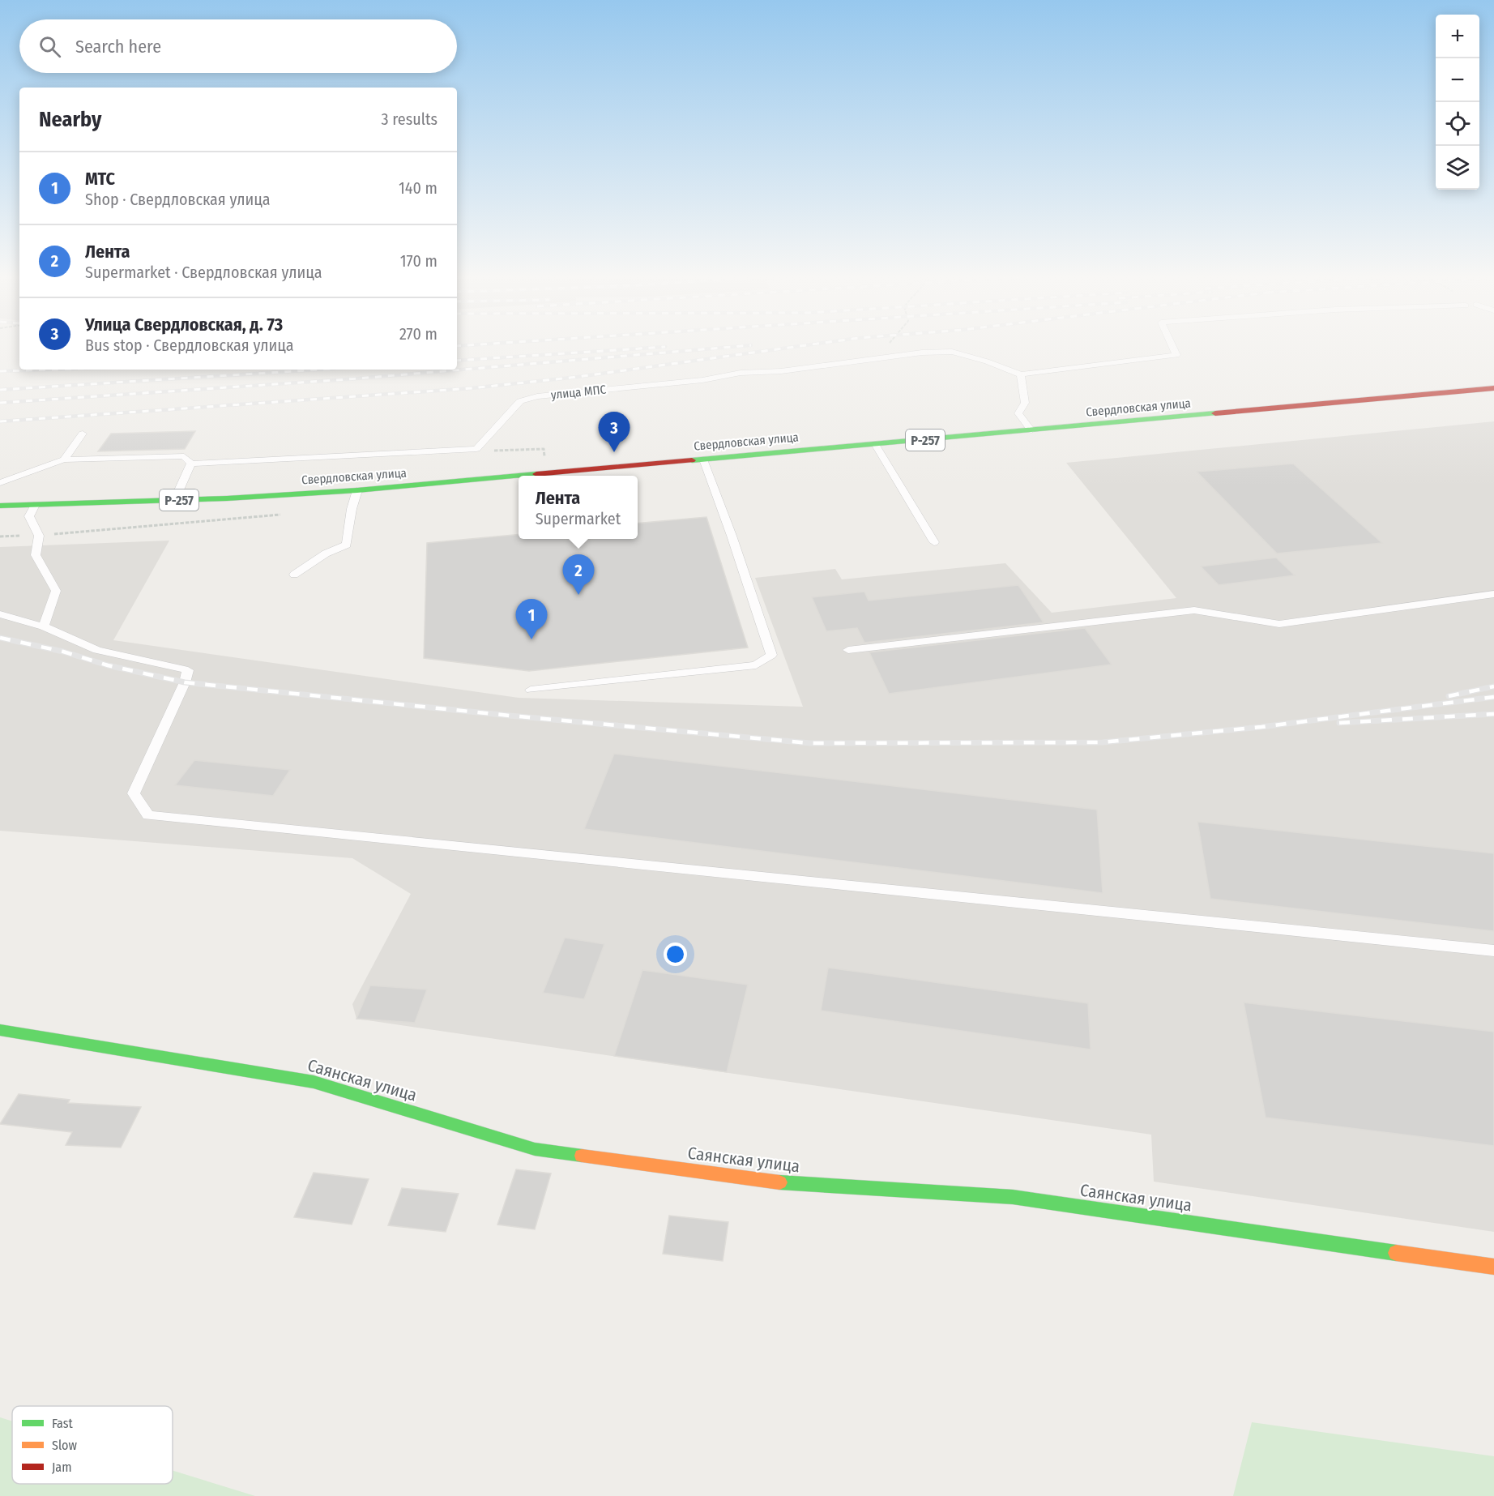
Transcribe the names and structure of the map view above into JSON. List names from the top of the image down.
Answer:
{
  "streets": {
    "main road": ["Свердловская улица", "Р-257", "Саянская улица"],
    "lane": ["улица МПС"]
  },
  "legend": ["Fast", "Slow", "Jam"],
  "page": {
    "map_buttons": ["+", "−"],
    "search": "Search here",
    "heading": ["Nearby", "3 results"],
    "list": [
      {
        "mark": "1",
        "name": "МТС",
        "note": "Shop · Свердловская улица",
        "value": "140 m"
      },
      {
        "mark": "2",
        "name": "Лента",
        "note": "Supermarket · Свердловская улица",
        "value": "170 m"
      },
      {
        "mark": "3",
        "name": "Улица Свердловская, д. 73",
        "note": "Bus stop · Свердловская улица",
        "value": "270 m"
      }
    ],
    "pins": ["3", "2", "1"],
    "popup": ["Лента", "Supermarket"]
  }
}
